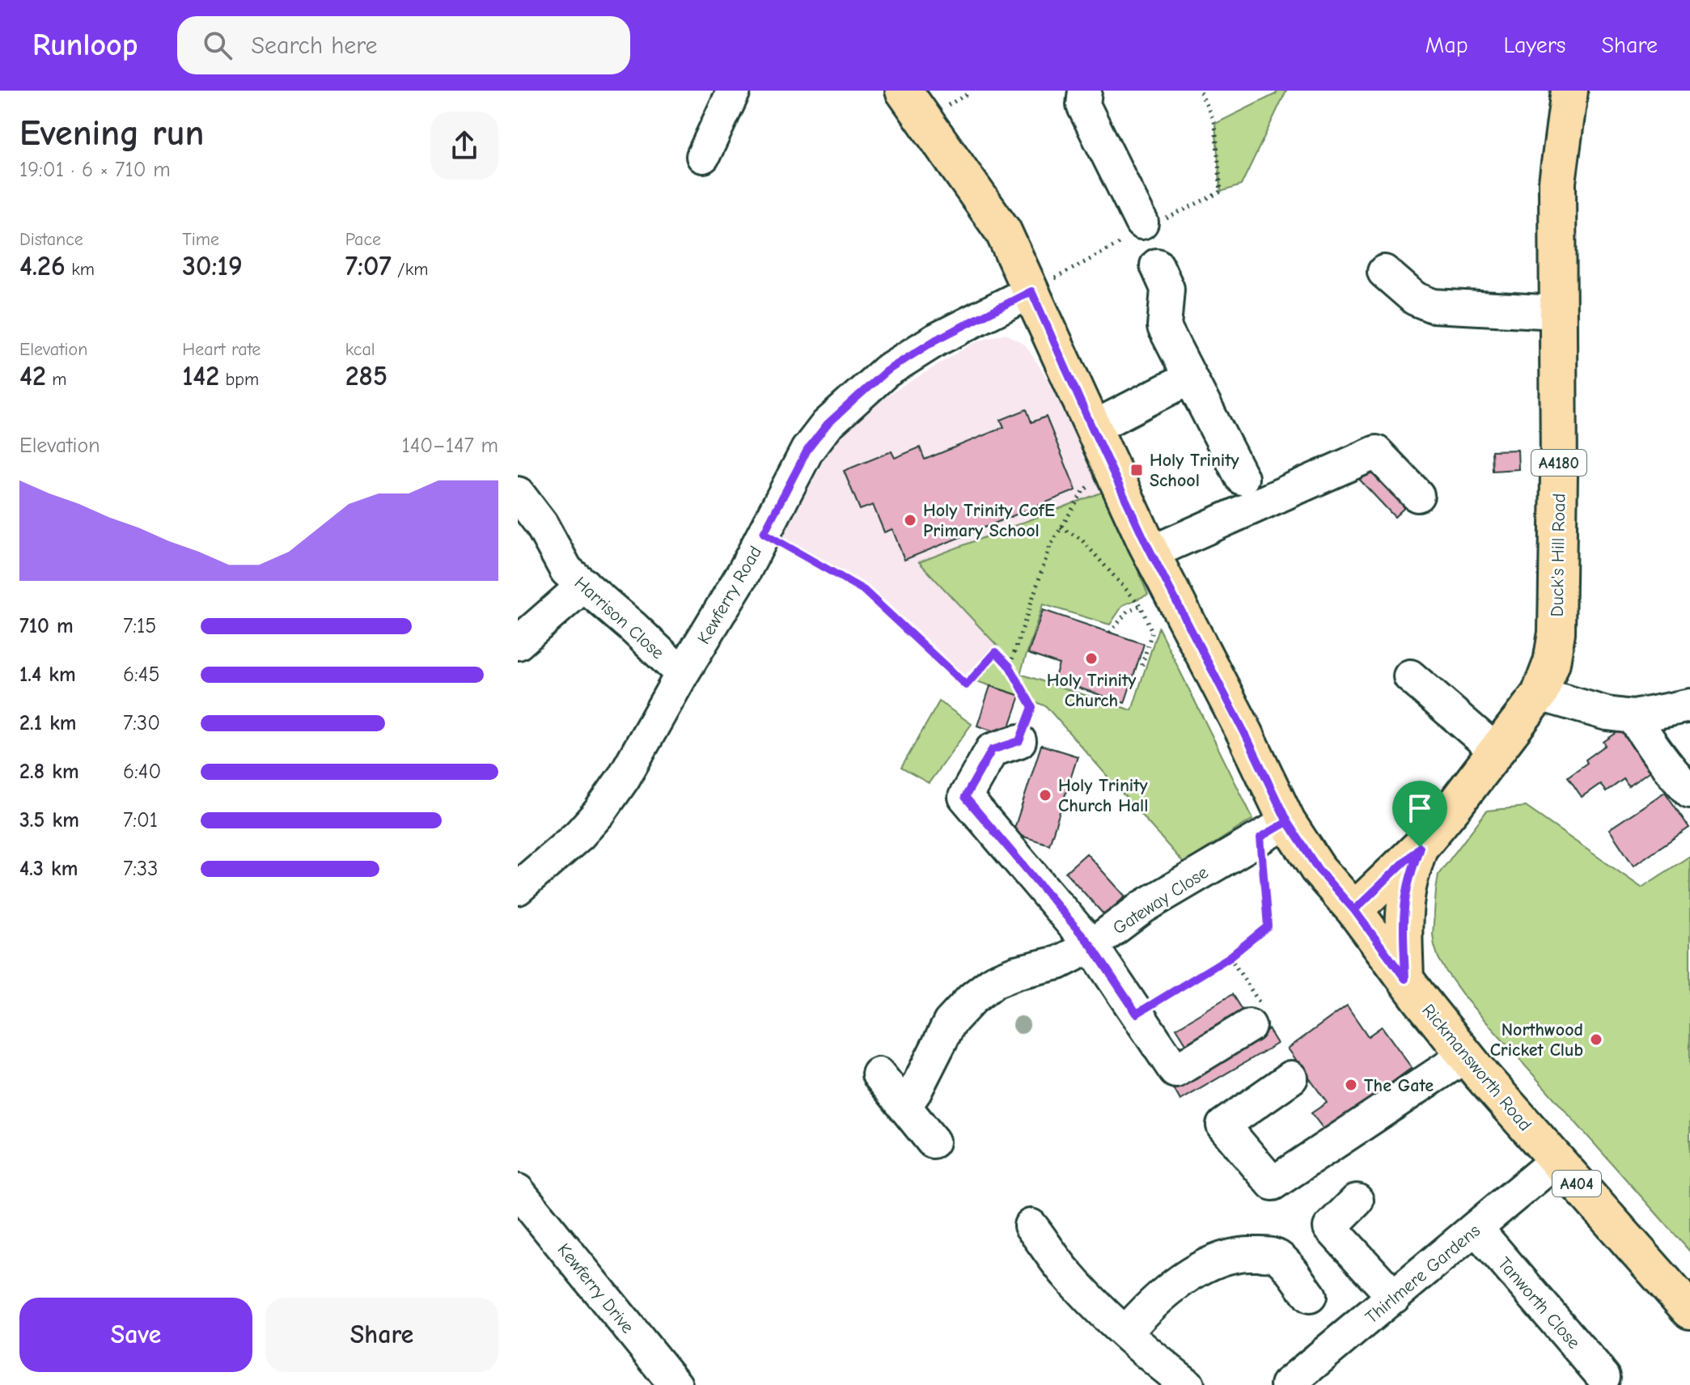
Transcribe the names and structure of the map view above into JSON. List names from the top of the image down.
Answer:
{
  "streets": {
    "main road": [
      "A4180",
      "Duck's Hill Road",
      "Rickmansworth Road",
      "A404"
    ],
    "street": [
      "Kewferry Road",
      "Harrison Close",
      "Gateway Close",
      "Thirlmere Gardens",
      "Kewferry Drive",
      "Tanworth Close"
    ]
  },
  "crossings": [
    ["Duck's Hill Road", "Rickmansworth Road"],
    ["Kewferry Road", "Harrison Close"],
    ["Kewferry Road", "Rickmansworth Road"],
    ["Gateway Close", "Rickmansworth Road"],
    ["Rickmansworth Road", "Thirlmere Gardens"],
    ["Thirlmere Gardens", "Tanworth Close"]
  ],
  "places": {
    "transit": ["Holy Trinity School"],
    "other": [
      "Holy Trinity CofE Primary School",
      "Holy Trinity Church",
      "Holy Trinity Church Hall",
      "Northwood Cricket Club",
      "The Gate"
    ]
  },
  "page": {
    "header": "Runloop",
    "search": "Search here",
    "nav": ["Map", "Layers", "Share"],
    "heading": ["Evening run", "19:01 · 6 × 710 m"],
    "stats": [
      ["Distance", "4.26 km"],
      ["Time", "30:19"],
      ["Pace", "7:07 /km"],
      ["Elevation", "42 m"],
      ["Heart rate", "142 bpm"],
      ["kcal", "285"]
    ],
    "chart": ["Elevation", "140–147 m"],
    "list": [
      {
        "name": "710 m",
        "note": "7:15"
      },
      {
        "name": "1.4 km",
        "note": "6:45"
      },
      {
        "name": "2.1 km",
        "note": "7:30"
      },
      {
        "name": "2.8 km",
        "note": "6:40"
      },
      {
        "name": "3.5 km",
        "note": "7:01"
      },
      {
        "name": "4.3 km",
        "note": "7:33"
      }
    ],
    "buttons": ["Save", "Share"]
  }
}
